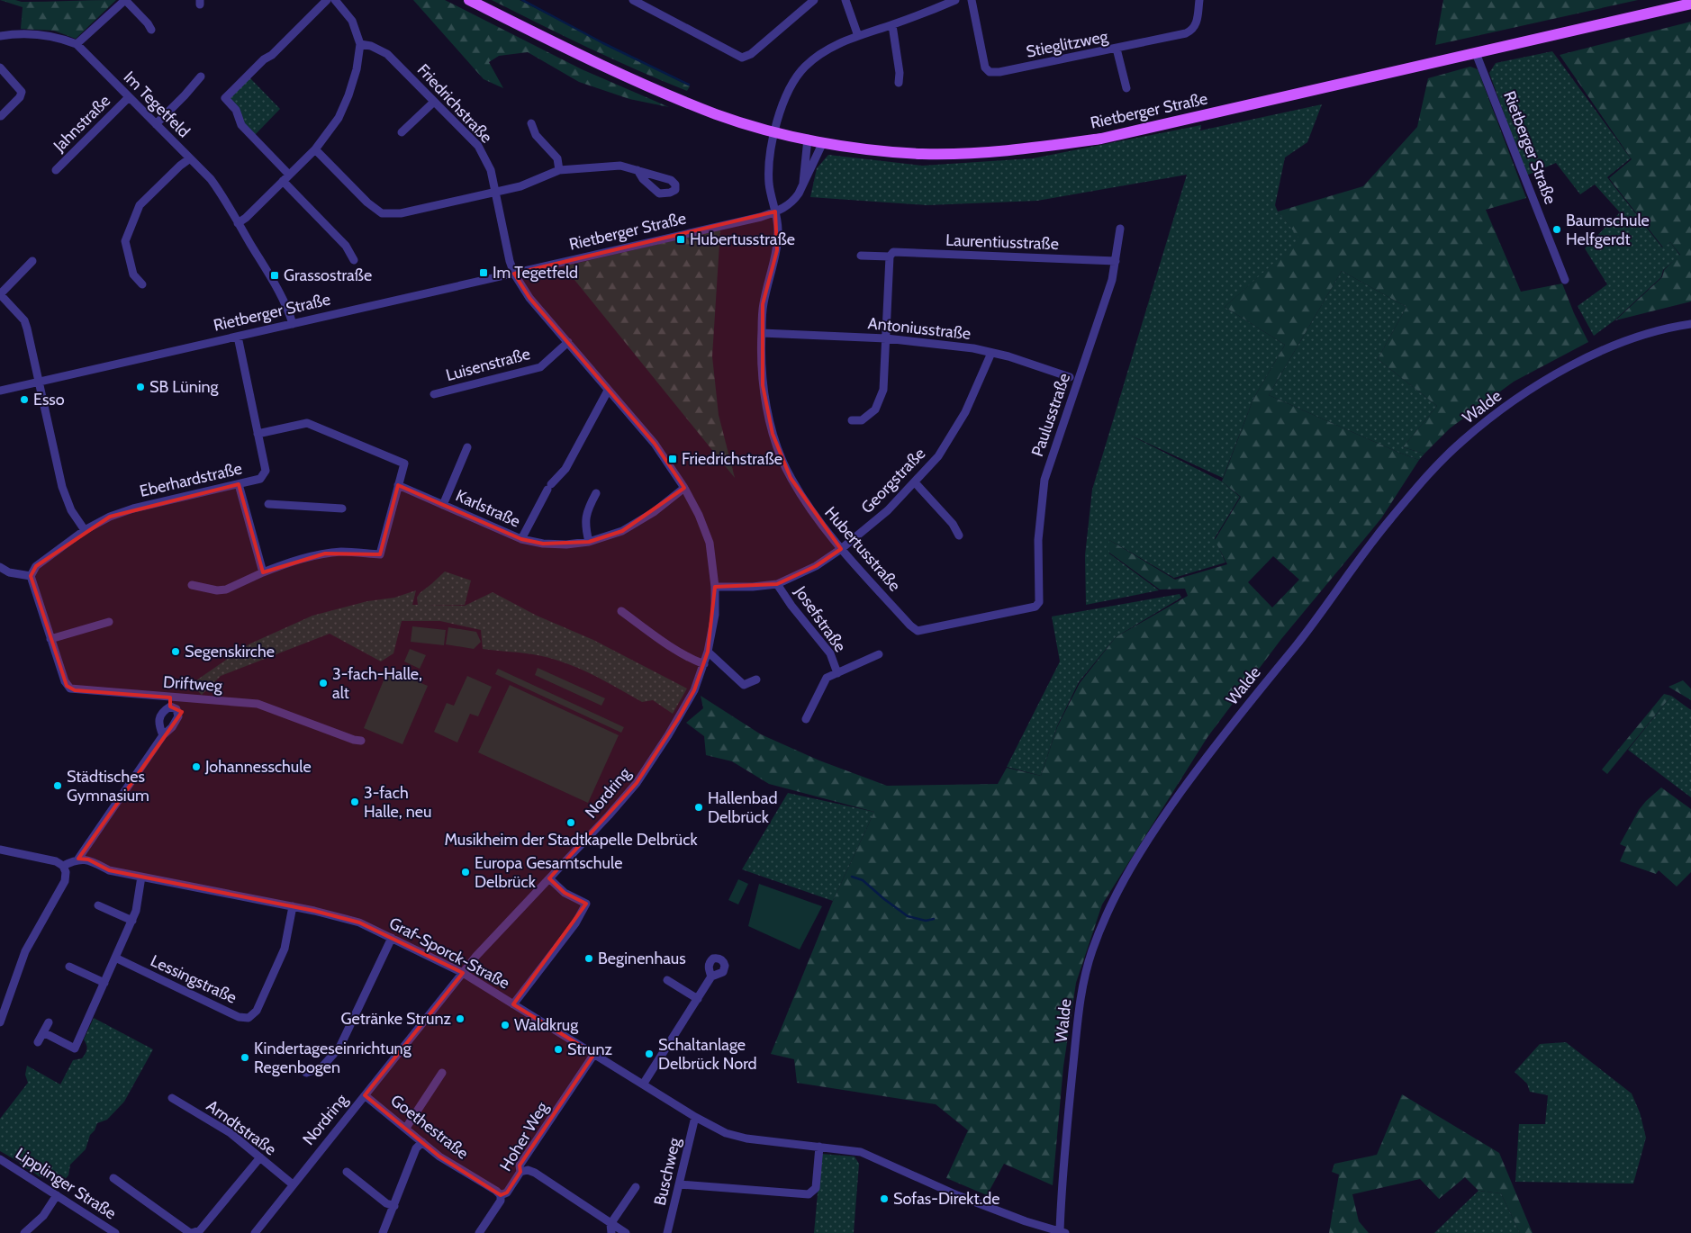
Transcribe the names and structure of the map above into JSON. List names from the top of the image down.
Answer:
{
  "streets": {
    "main road": ["Rietberger Straße"],
    "street": [
      "Stieglitzweg",
      "Friedrichstraße",
      "Im Tegetfeld",
      "Jahnstraße",
      "Laurentiusstraße",
      "Antoniusstraße",
      "Luisenstraße",
      "Walde",
      "Paulusstraße",
      "Eberhardstraße",
      "Georgstraße",
      "Karlstraße",
      "Hubertusstraße",
      "Josefstraße",
      "Driftweg",
      "Nordring",
      "Graf-Sporck-Straße",
      "Lessingstraße",
      "Goethestraße",
      "Arndtstraße",
      "Hoher Weg",
      "Buschweg",
      "Lipplinger Straße"
    ]
  },
  "crossings": [
    ["Friedrichstraße", "Rietberger Straße"],
    ["Friedrichstraße", "Luisenstraße"],
    ["Friedrichstraße", "Georgstraße"],
    ["Friedrichstraße", "Karlstraße"],
    ["Im Tegetfeld", "Rietberger Straße"],
    ["Im Tegetfeld", "Jahnstraße"],
    ["Rietberger Straße", "Eberhardstraße"],
    ["Rietberger Straße", "Hubertusstraße"],
    ["Laurentiusstraße", "Paulusstraße"],
    ["Antoniusstraße", "Georgstraße"],
    ["Antoniusstraße", "Hubertusstraße"],
    ["Walde", "Graf-Sporck-Straße"],
    ["Paulusstraße", "Hubertusstraße"],
    ["Eberhardstraße", "Driftweg"],
    ["Georgstraße", "Hubertusstraße"],
    ["Georgstraße", "Josefstraße"],
    ["Nordring", "Graf-Sporck-Straße"],
    ["Nordring", "Goethestraße"],
    ["Nordring", "Arndtstraße"],
    ["Graf-Sporck-Straße", "Lessingstraße"],
    ["Graf-Sporck-Straße", "Hoher Weg"],
    ["Graf-Sporck-Straße", "Buschweg"],
    ["Goethestraße", "Hoher Weg"]
  ],
  "places": {
    "other": [
      "Baumschule Helfgerdt",
      "SB Lüning",
      "Esso",
      "Segenskirche",
      "3-fach-Halle, alt",
      "Johannesschule",
      "Städtisches Gymnasium",
      "3-fach Halle, neu",
      "Hallenbad Delbrück",
      "Musikheim der Stadtkapelle Delbrück",
      "Europa Gesamtschule Delbrück",
      "Beginenhaus",
      "Getränke Strunz",
      "Waldkrug",
      "Strunz",
      "Schaltanlage Delbrück Nord",
      "Kindertageseinrichtung Regenbogen",
      "Sofas-Direkt.de"
    ],
    "transit": [
      "Hubertusstraße",
      "Im Tegetfeld",
      "Grassostraße",
      "Friedrichstraße"
    ]
  }
}
